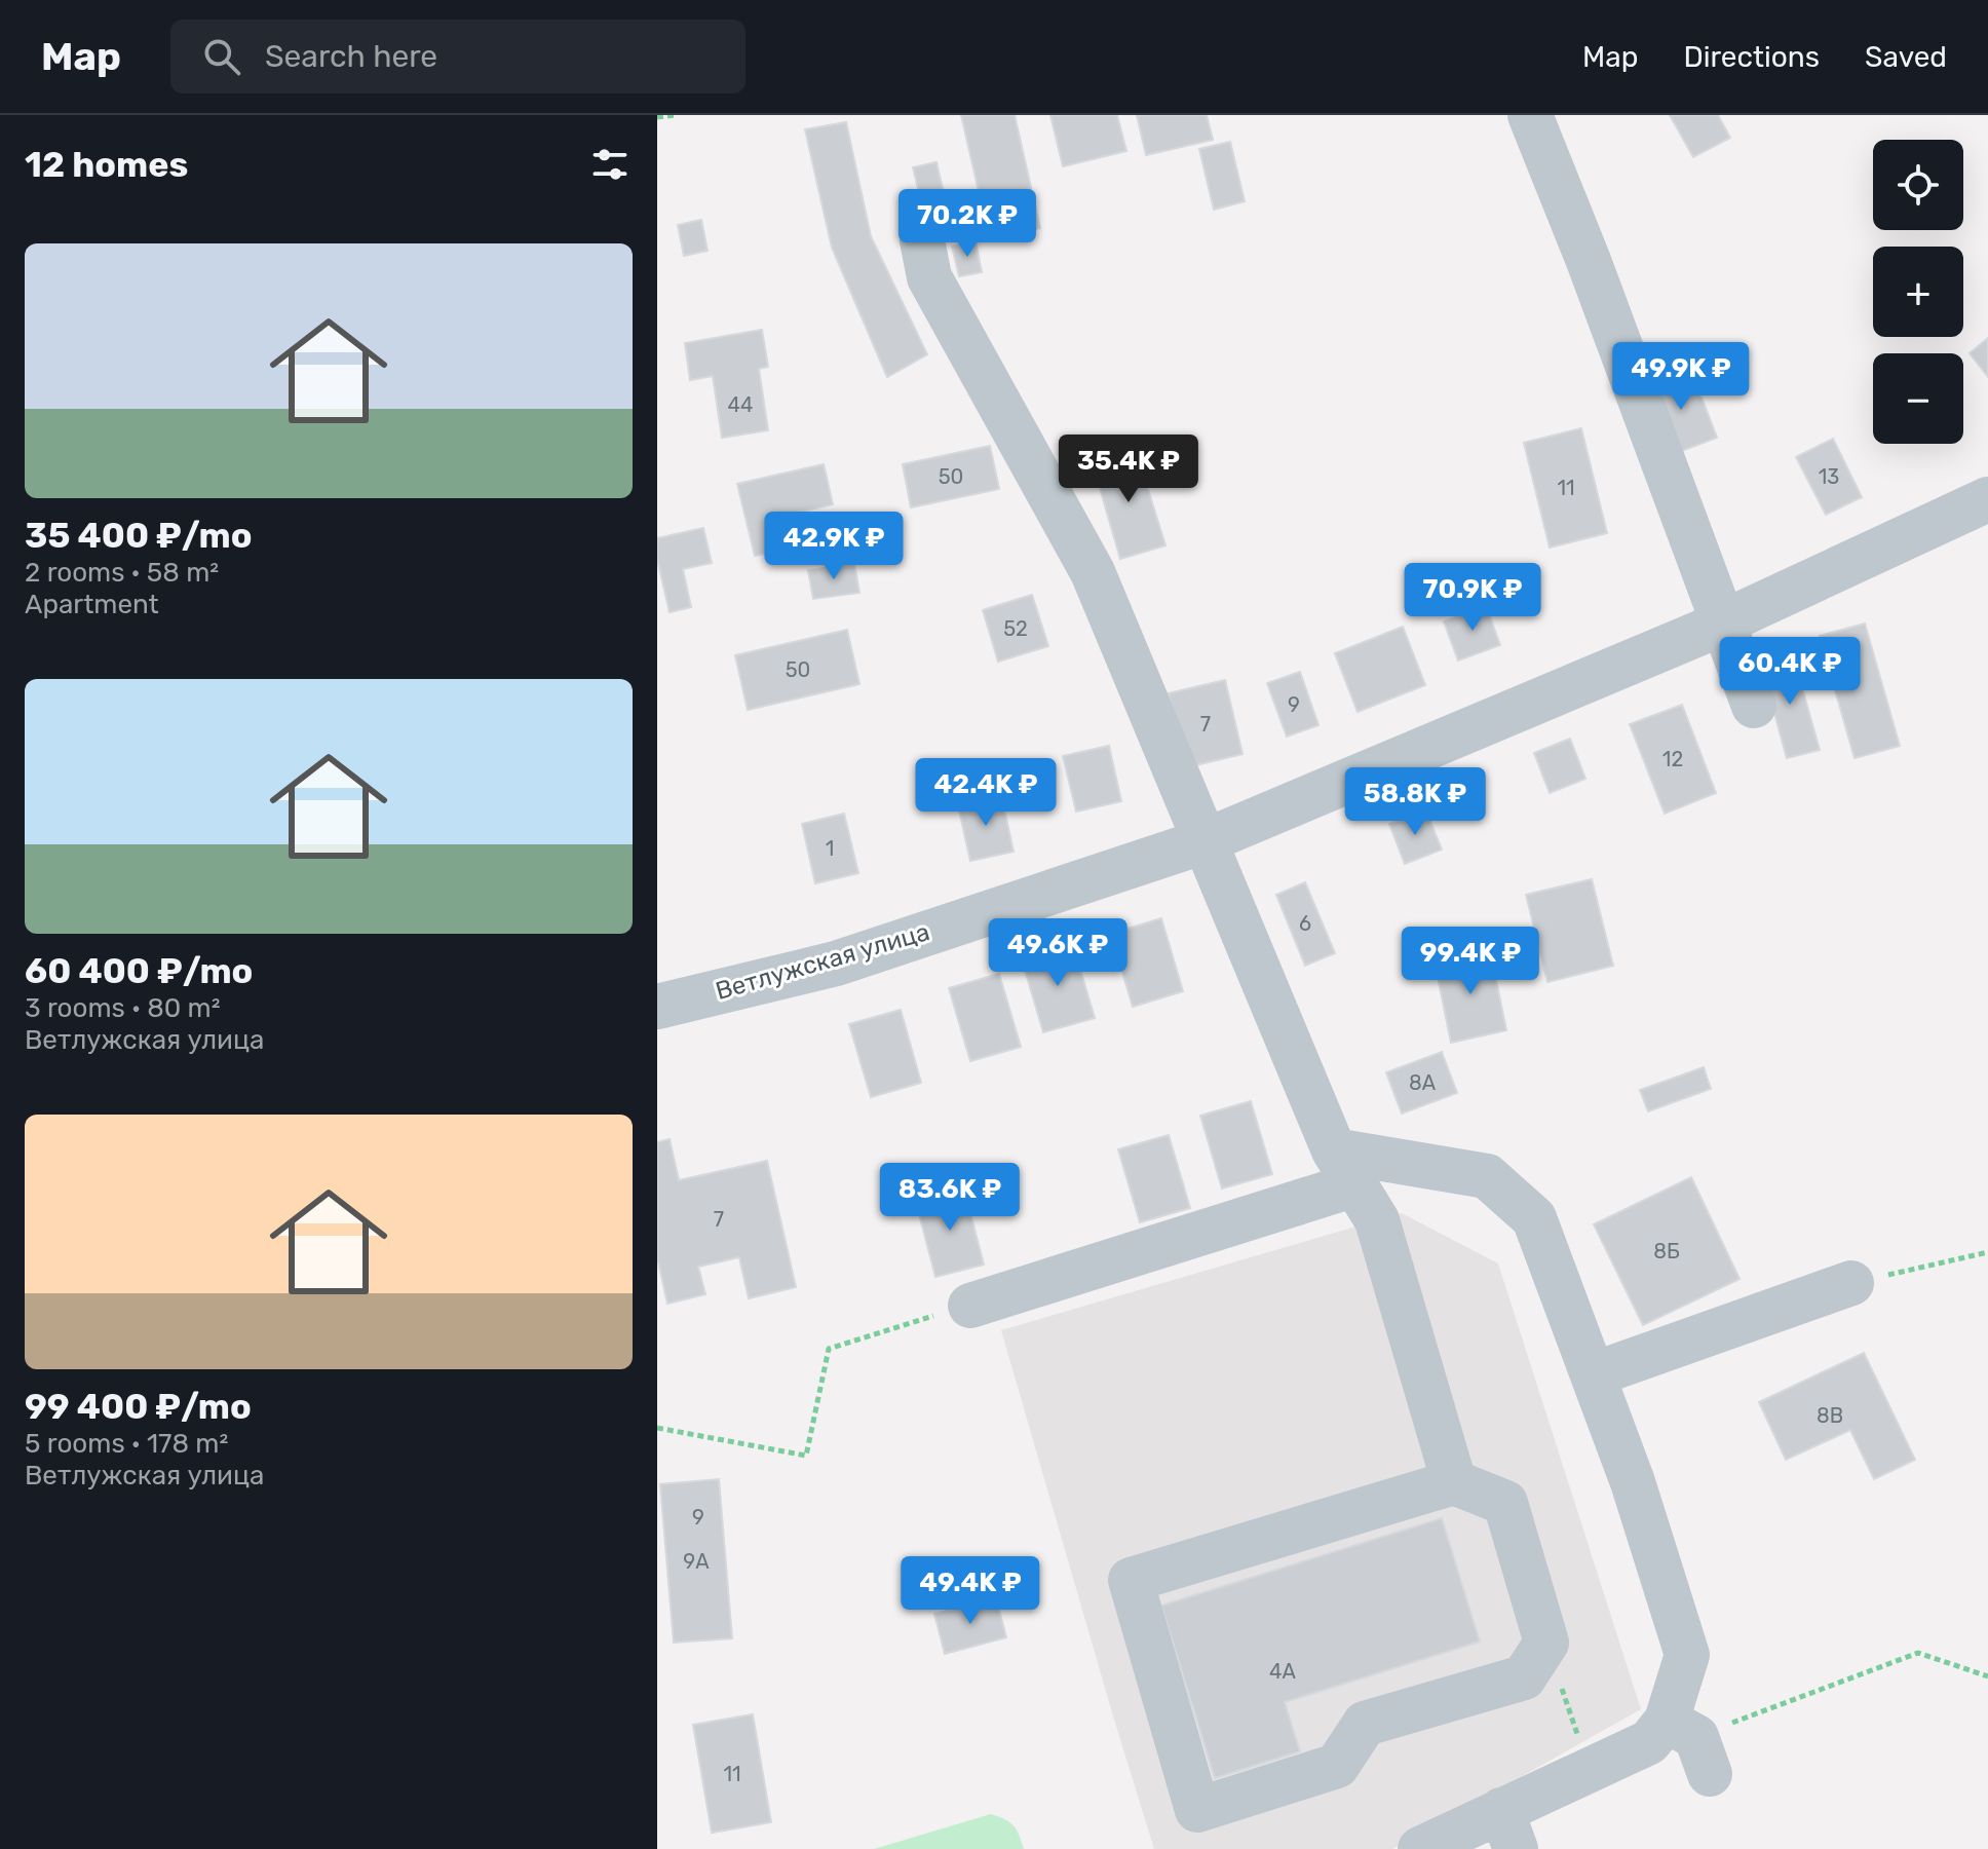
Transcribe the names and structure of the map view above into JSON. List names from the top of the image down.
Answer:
{
  "streets": {
    "street": ["Ветлужская улица"]
  },
  "house_numbers": [
    "44",
    "50",
    "13",
    "11",
    "52",
    "50",
    "9",
    "7",
    "12",
    "1",
    "6",
    "8А",
    "7",
    "8Б",
    "8В",
    "9",
    "9А",
    "4А",
    "11"
  ],
  "page": {
    "header": "Map",
    "search": "Search here",
    "nav": ["Map", "Directions", "Saved"],
    "heading": "12 homes",
    "map_buttons": ["+", "−"],
    "price": [
      "70.2K ₽",
      "49.9K ₽",
      "35.4K ₽",
      "42.9K ₽",
      "70.9K ₽",
      "60.4K ₽",
      "42.4K ₽",
      "58.8K ₽",
      "49.6K ₽",
      "99.4K ₽",
      "83.6K ₽",
      "49.4K ₽"
    ],
    "list": [
      {
        "name": "35 400 ₽/mo",
        "note": "2 rooms · 58 m² · Apartment"
      },
      {
        "name": "60 400 ₽/mo",
        "note": "3 rooms · 80 m² · Ветлужская улица"
      },
      {
        "name": "99 400 ₽/mo",
        "note": "5 rooms · 178 m² · Ветлужская улица"
      }
    ]
  }
}
